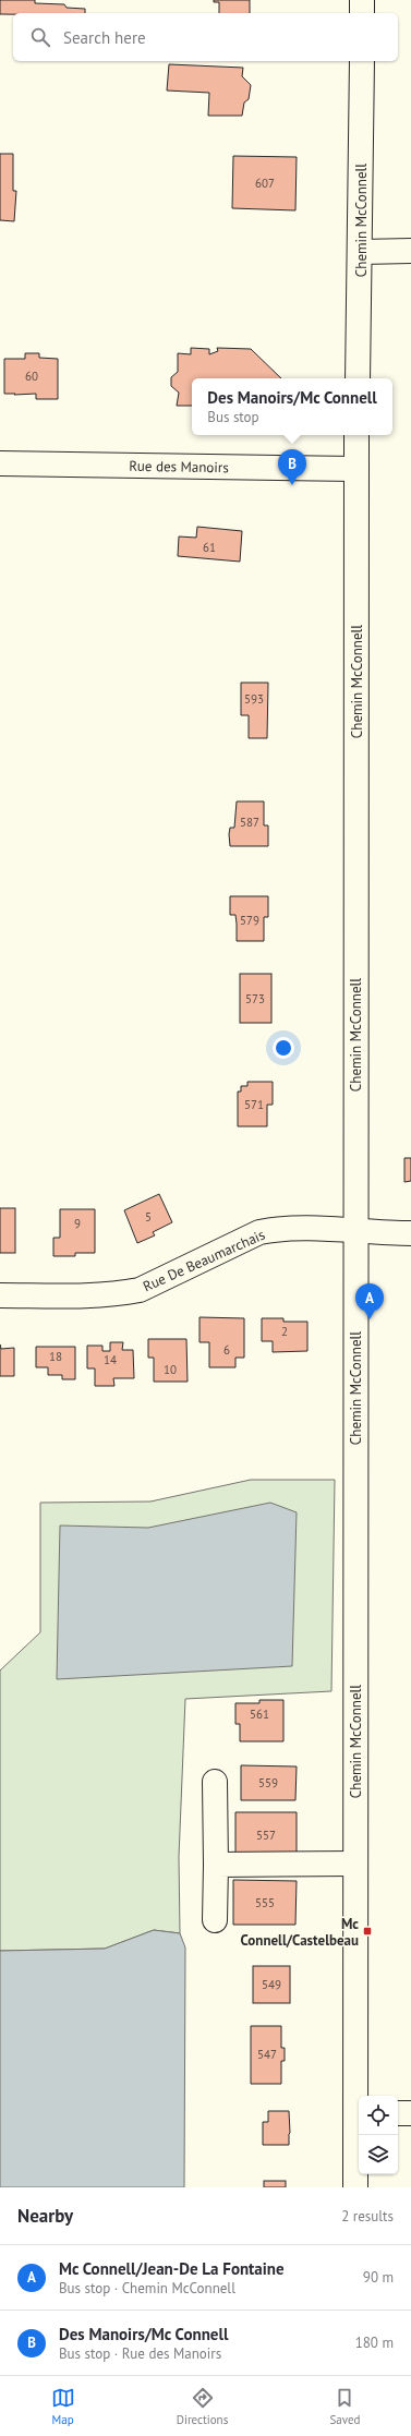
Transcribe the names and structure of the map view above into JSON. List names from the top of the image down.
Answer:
{
  "streets": {
    "street": ["Chemin McConnell", "Rue des Manoirs", "Rue De Beaumarchais"]
  },
  "crossings": [
    ["Chemin McConnell", "Rue des Manoirs"],
    ["Chemin McConnell", "Rue De Beaumarchais"]
  ],
  "places": {
    "transit": ["Mc Connell/Castelbeau"]
  },
  "house_numbers": [
    "607",
    "60",
    "61",
    "593",
    "587",
    "579",
    "573",
    "571",
    "5",
    "9",
    "2",
    "6",
    "18",
    "14",
    "10",
    "561",
    "559",
    "557",
    "555",
    "549",
    "547"
  ],
  "page": {
    "search": "Search here",
    "popup": ["Des Manoirs/Mc Connell", "Bus stop"],
    "pins": ["B", "A"],
    "heading": ["Nearby", "2 results"],
    "list": [
      {
        "mark": "A",
        "name": "Mc Connell/Jean-De La Fontaine",
        "note": "Bus stop · Chemin McConnell",
        "value": "90 m"
      },
      {
        "mark": "B",
        "name": "Des Manoirs/Mc Connell",
        "note": "Bus stop · Rue des Manoirs",
        "value": "180 m"
      }
    ],
    "nav": ["Map", "Directions", "Saved"]
  }
}
